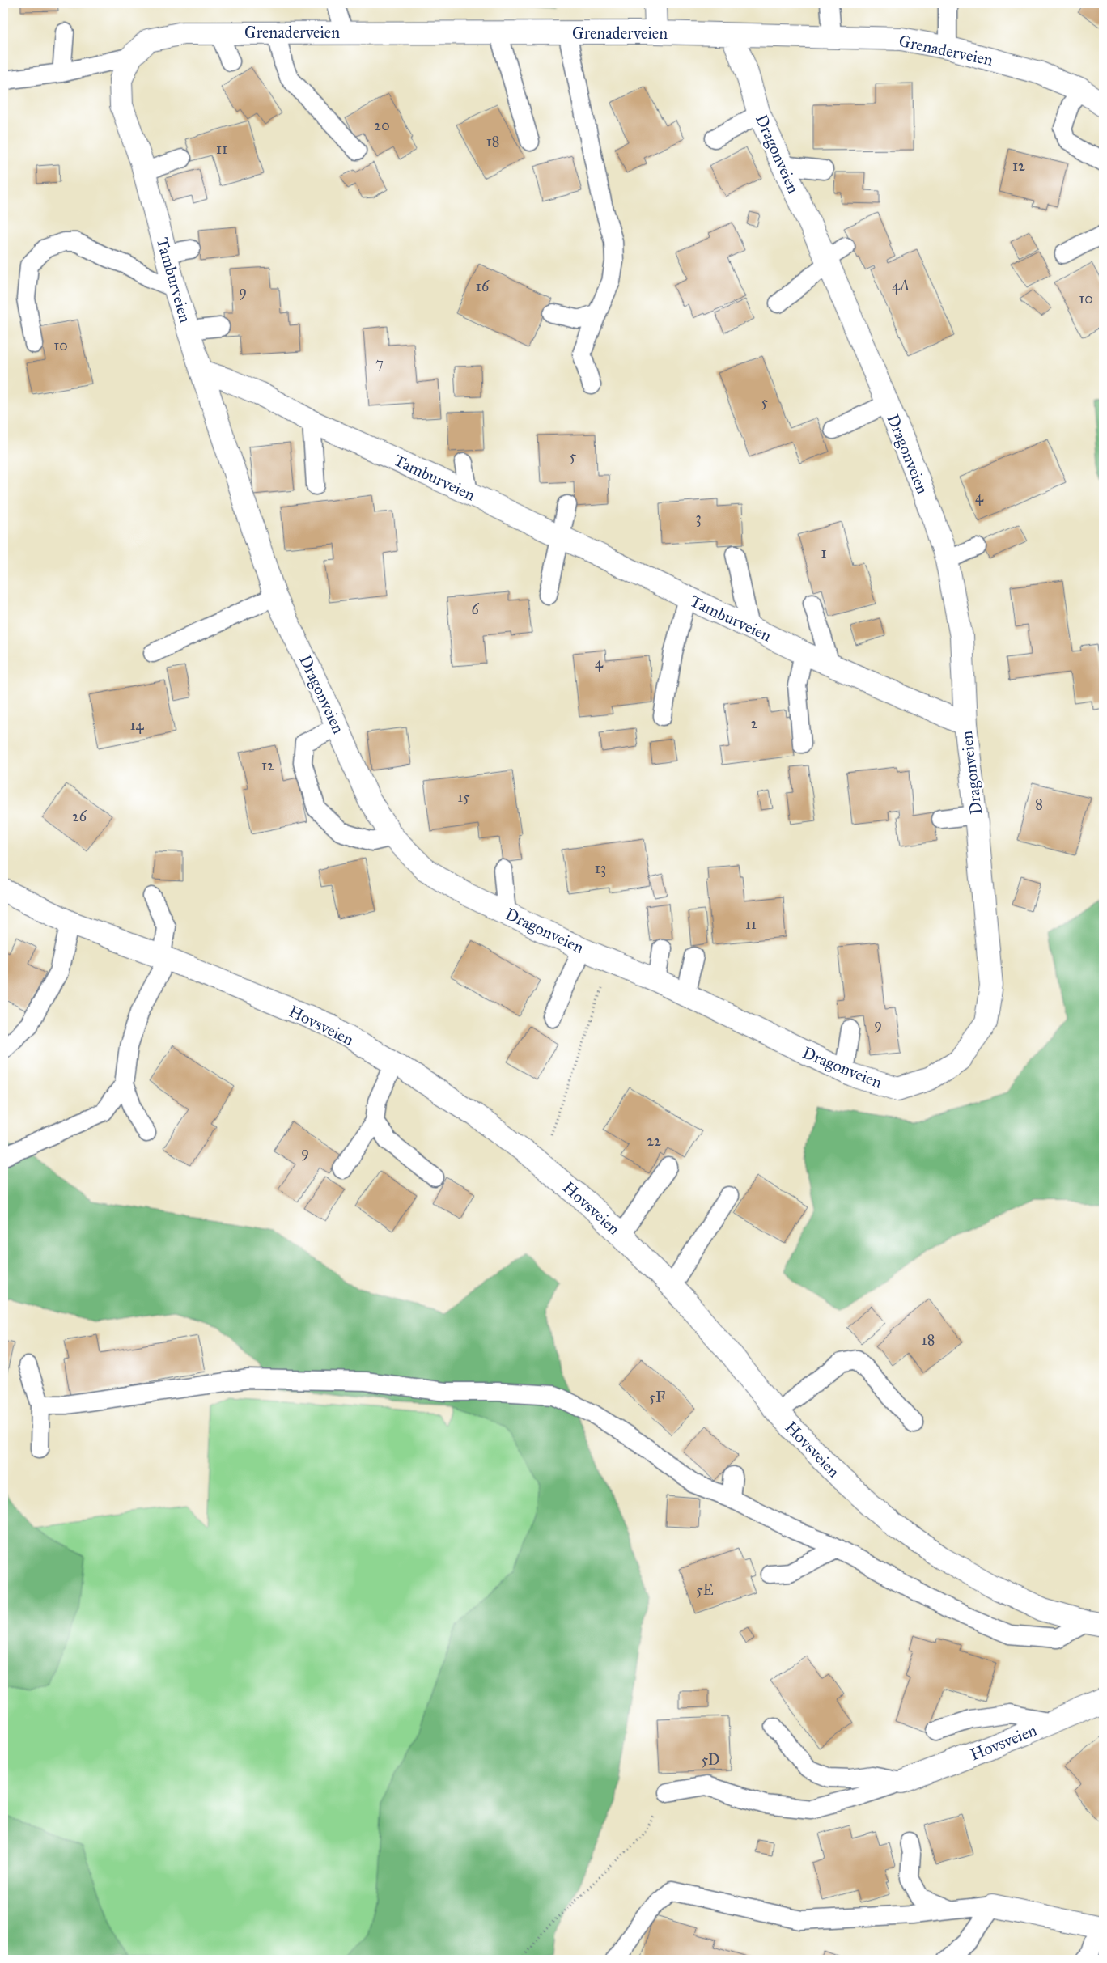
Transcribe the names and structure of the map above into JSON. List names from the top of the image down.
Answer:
{
  "streets": {
    "street": [
      "Grenaderveien",
      "Dragonveien",
      "Tamburveien",
      "Hovsveien"
    ]
  },
  "crossings": [
    ["Grenaderveien", "Dragonveien"],
    ["Grenaderveien", "Tamburveien"],
    ["Dragonveien", "Tamburveien"]
  ],
  "house_numbers": [
    "20",
    "18",
    "11",
    "12",
    "4A",
    "16",
    "9",
    "10",
    "10",
    "7",
    "5",
    "5",
    "4",
    "3",
    "1",
    "6",
    "4",
    "2",
    "14",
    "12",
    "15",
    "8",
    "26",
    "13",
    "11",
    "9",
    "22",
    "9",
    "18",
    "5F",
    "5E",
    "5D"
  ]
}
